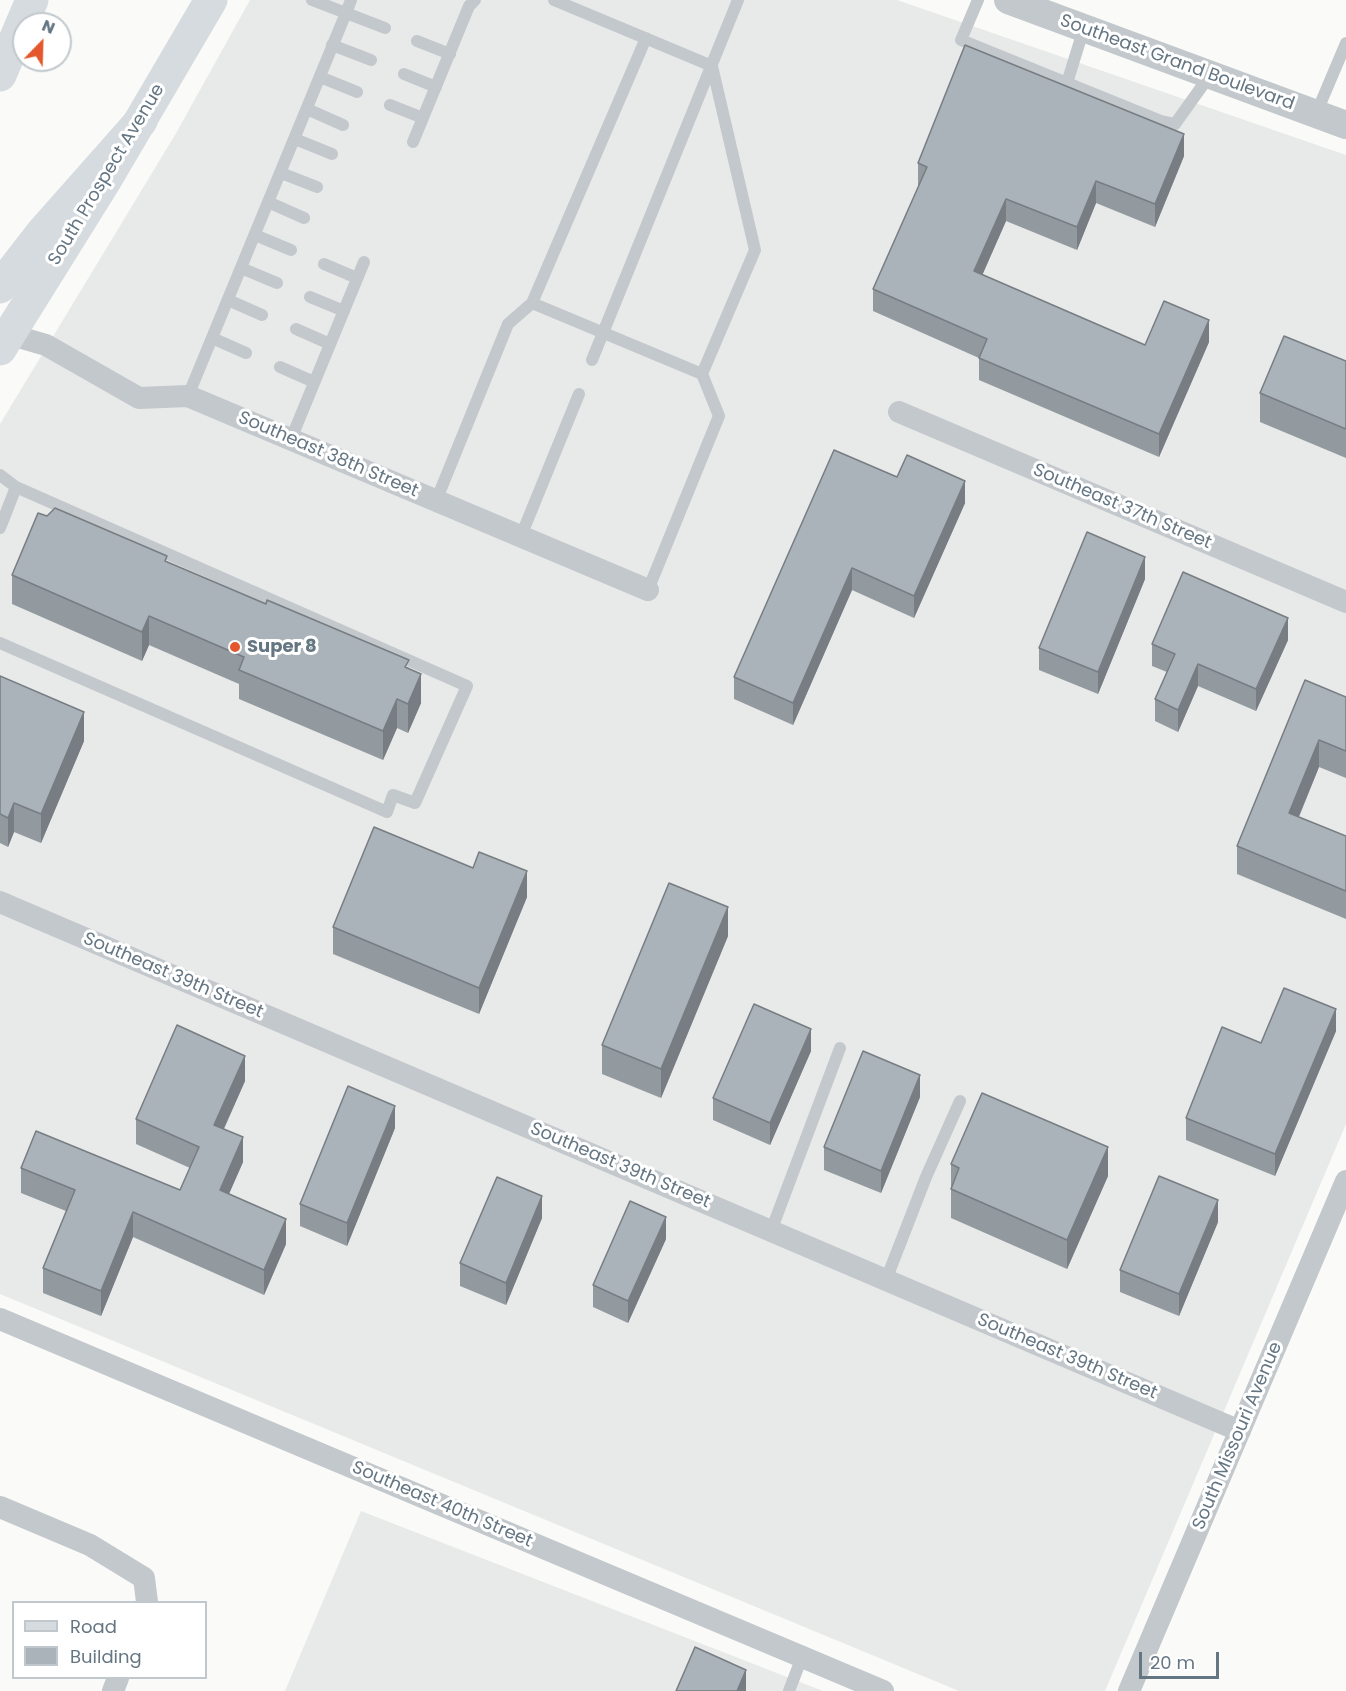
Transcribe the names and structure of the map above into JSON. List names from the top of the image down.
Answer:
{
  "streets": {
    "main road": ["South Prospect Avenue"],
    "street": [
      "Southeast Grand Boulevard",
      "Southeast 38th Street",
      "Southeast 37th Street",
      "Southeast 39th Street",
      "South Missouri Avenue",
      "Southeast 40th Street"
    ]
  },
  "crossings": [
    ["South Prospect Avenue", "Southeast 38th Street"],
    ["Southeast 39th Street", "South Missouri Avenue"]
  ],
  "places": ["Super 8"],
  "legend": ["Road", "Building"],
  "scale_bar": "20 m",
  "north": "top right"
}
